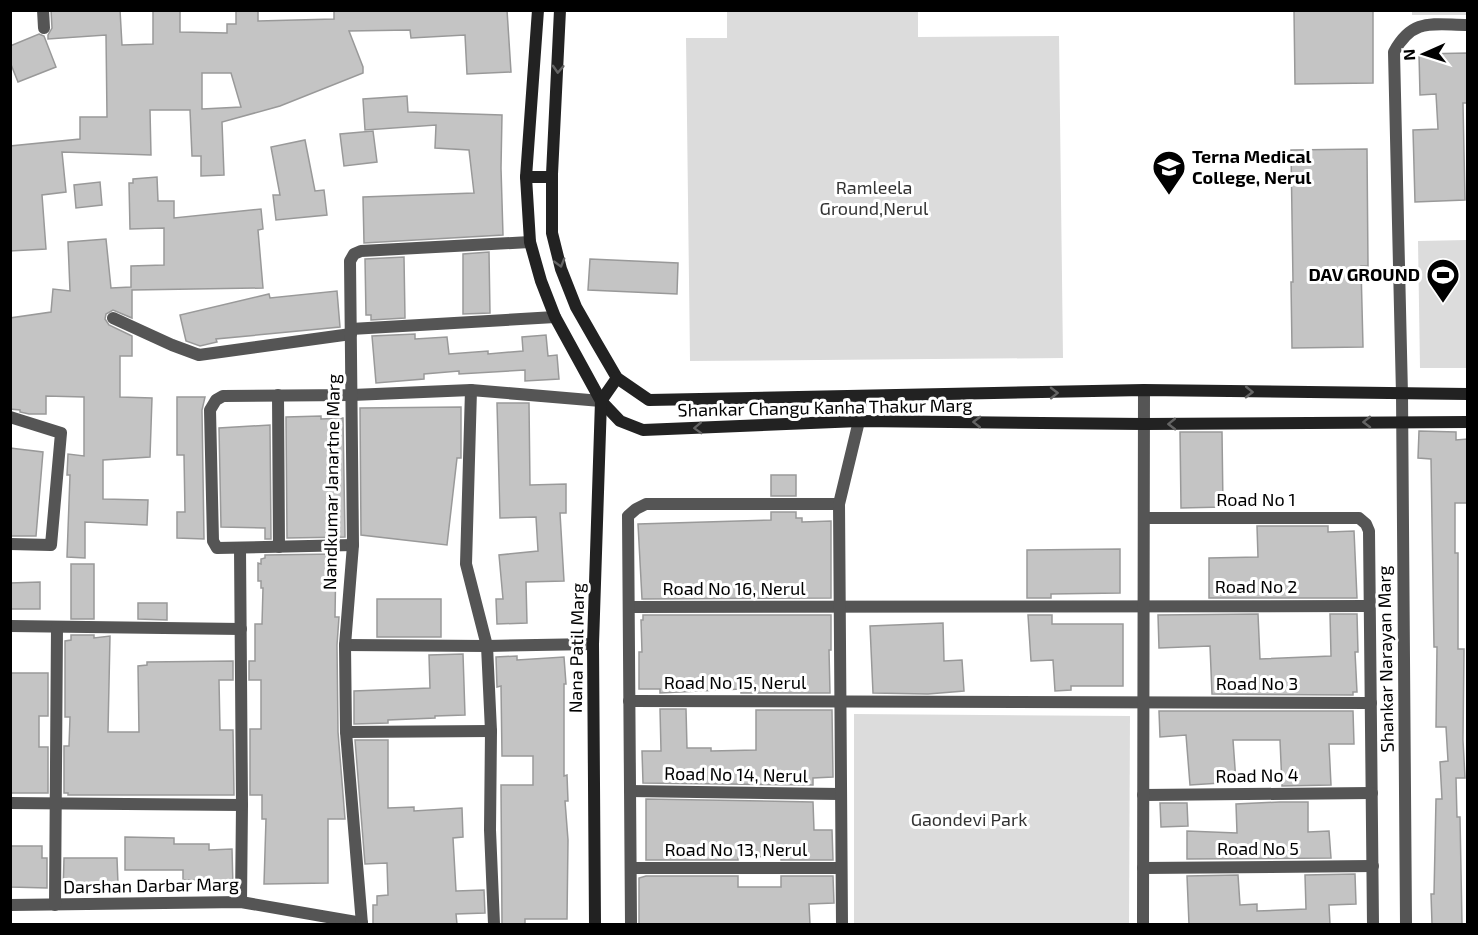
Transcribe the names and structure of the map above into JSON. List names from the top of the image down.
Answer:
{
  "streets": {
    "street": [
      "Shankar Changu Kanha Thakur Marg",
      "Nandkumar Janartne Marg",
      "Road No 1",
      "Road No 2",
      "Road No 16, Nerul",
      "Nana Patil Marg",
      "Shankar Narayan Marg",
      "Road No 15, Nerul",
      "Road No 3",
      "Road No 14, Nerul",
      "Road No 4",
      "Road No 5",
      "Road No 13, Nerul",
      "Darshan Darbar Marg"
    ]
  },
  "crossings": [
    ["Shankar Changu Kanha Thakur Marg", "Nandkumar Janartne Marg"],
    ["Shankar Changu Kanha Thakur Marg", "Nana Patil Marg"],
    ["Shankar Changu Kanha Thakur Marg", "Shankar Narayan Marg"],
    ["Nandkumar Janartne Marg", "Darshan Darbar Marg"],
    ["Road No 1", "Road No 2"],
    ["Road No 2", "Road No 16, Nerul"],
    ["Road No 15, Nerul", "Road No 3"]
  ],
  "parks": ["Ramleela Ground,Nerul", "Gaondevi Park"],
  "places": {
    "school or university": ["Terna Medical College, Nerul"],
    "sports": ["DAV GROUND"]
  },
  "north": "left"
}
